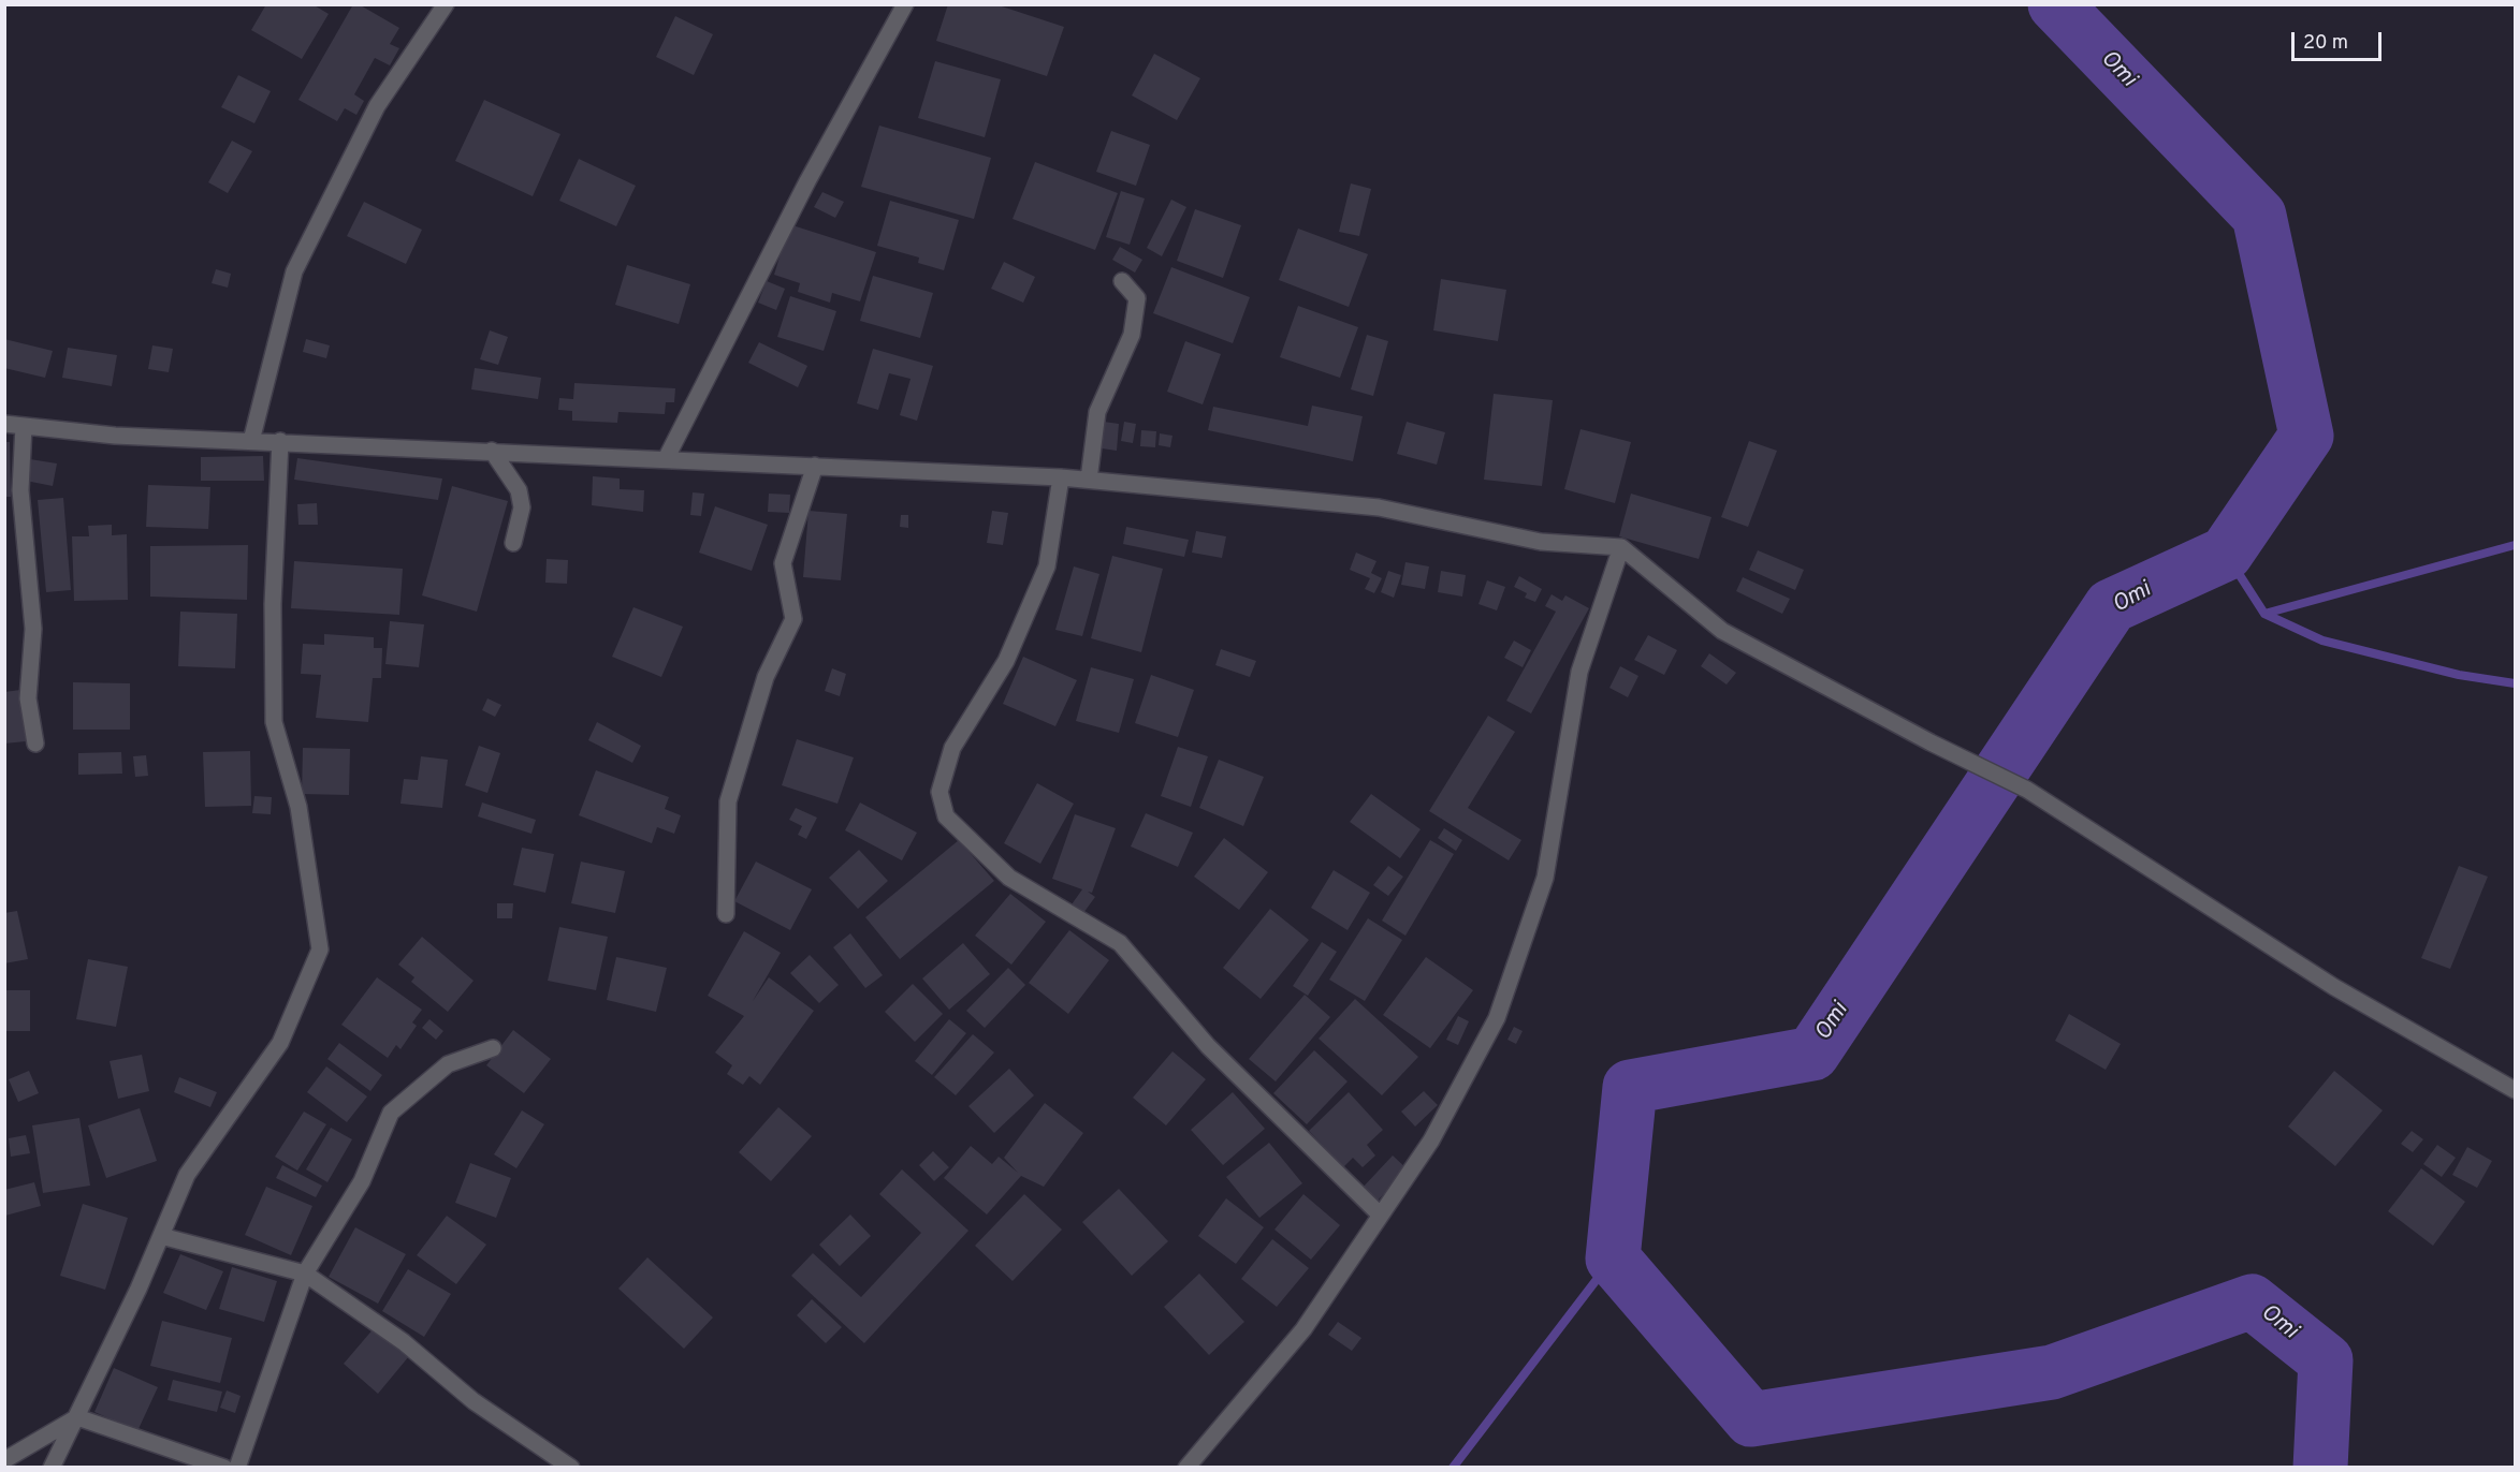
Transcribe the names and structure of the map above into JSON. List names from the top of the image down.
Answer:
{
  "water": ["Omi"],
  "scale_bar": "20 m"
}
